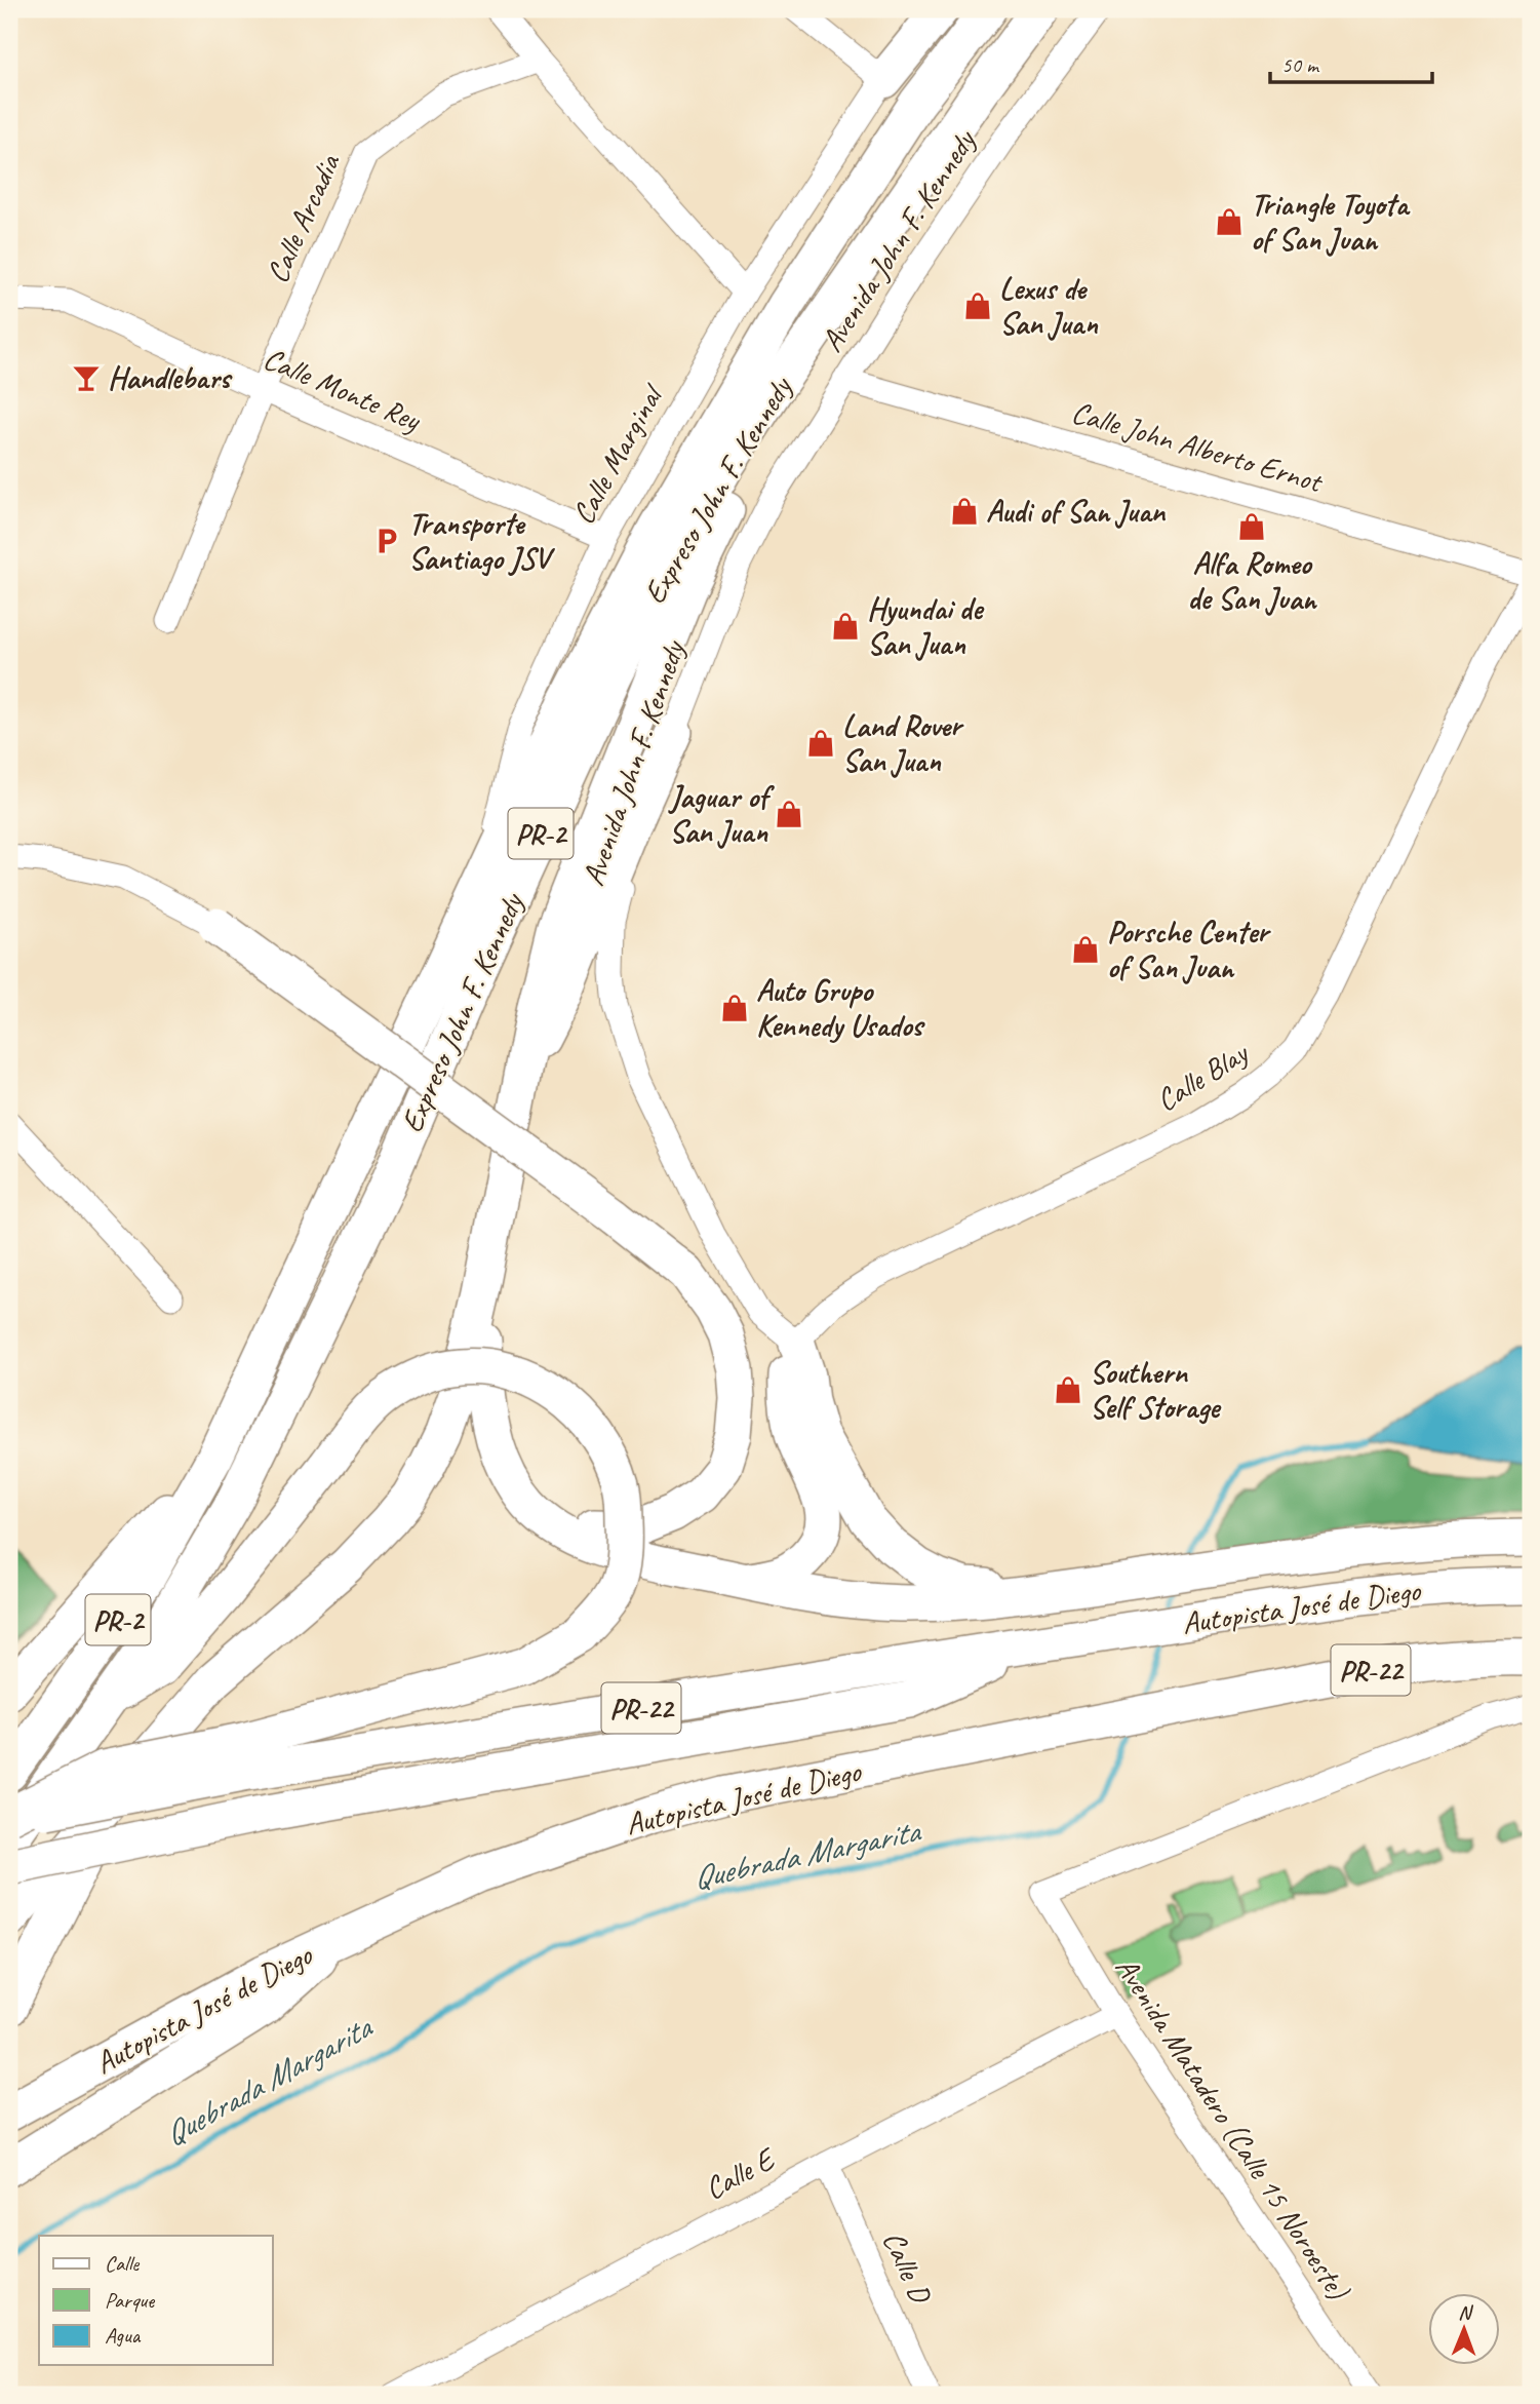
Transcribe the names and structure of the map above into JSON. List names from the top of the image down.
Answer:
{
  "streets": {
    "highway": [
      "Expreso John F. Kennedy",
      "PR-2",
      "Autopista José de Diego",
      "PR-22"
    ],
    "street": [
      "Calle Arcadia",
      "Avenida John F. Kennedy",
      "Calle Monte Rey",
      "Calle John Alberto Ernot",
      "Calle Marginal",
      "Calle Blay",
      "Avenida Matadero (Calle 15 Noroeste)",
      "Calle E",
      "Calle D"
    ]
  },
  "crossings": [
    ["Calle Arcadia", "Calle Monte Rey"],
    ["Avenida John F. Kennedy", "Calle John Alberto Ernot"],
    ["Avenida John F. Kennedy", "Calle Blay"],
    ["Calle Monte Rey", "Calle Marginal"],
    ["Calle Marginal", "Expreso John F. Kennedy"],
    ["Avenida Matadero (Calle 15 Noroeste)", "Calle E"],
    ["Calle E", "Calle D"]
  ],
  "water": ["Quebrada Margarita"],
  "places": {
    "shop": [
      "Triangle Toyota of San Juan",
      "Lexus de San Juan",
      "Audi of San Juan",
      "Alfa Romeo de San Juan",
      "Hyundai de San Juan",
      "Land Rover San Juan",
      "Jaguar of San Juan",
      "Porsche Center of San Juan",
      "Auto Grupo Kennedy Usados",
      "Southern Self Storage"
    ],
    "bar": ["Handlebars"],
    "parking": ["Transporte Santiago JSV"]
  },
  "legend": ["Calle", "Parque", "Agua"],
  "scale_bar": "50 m",
  "north": "top"
}
